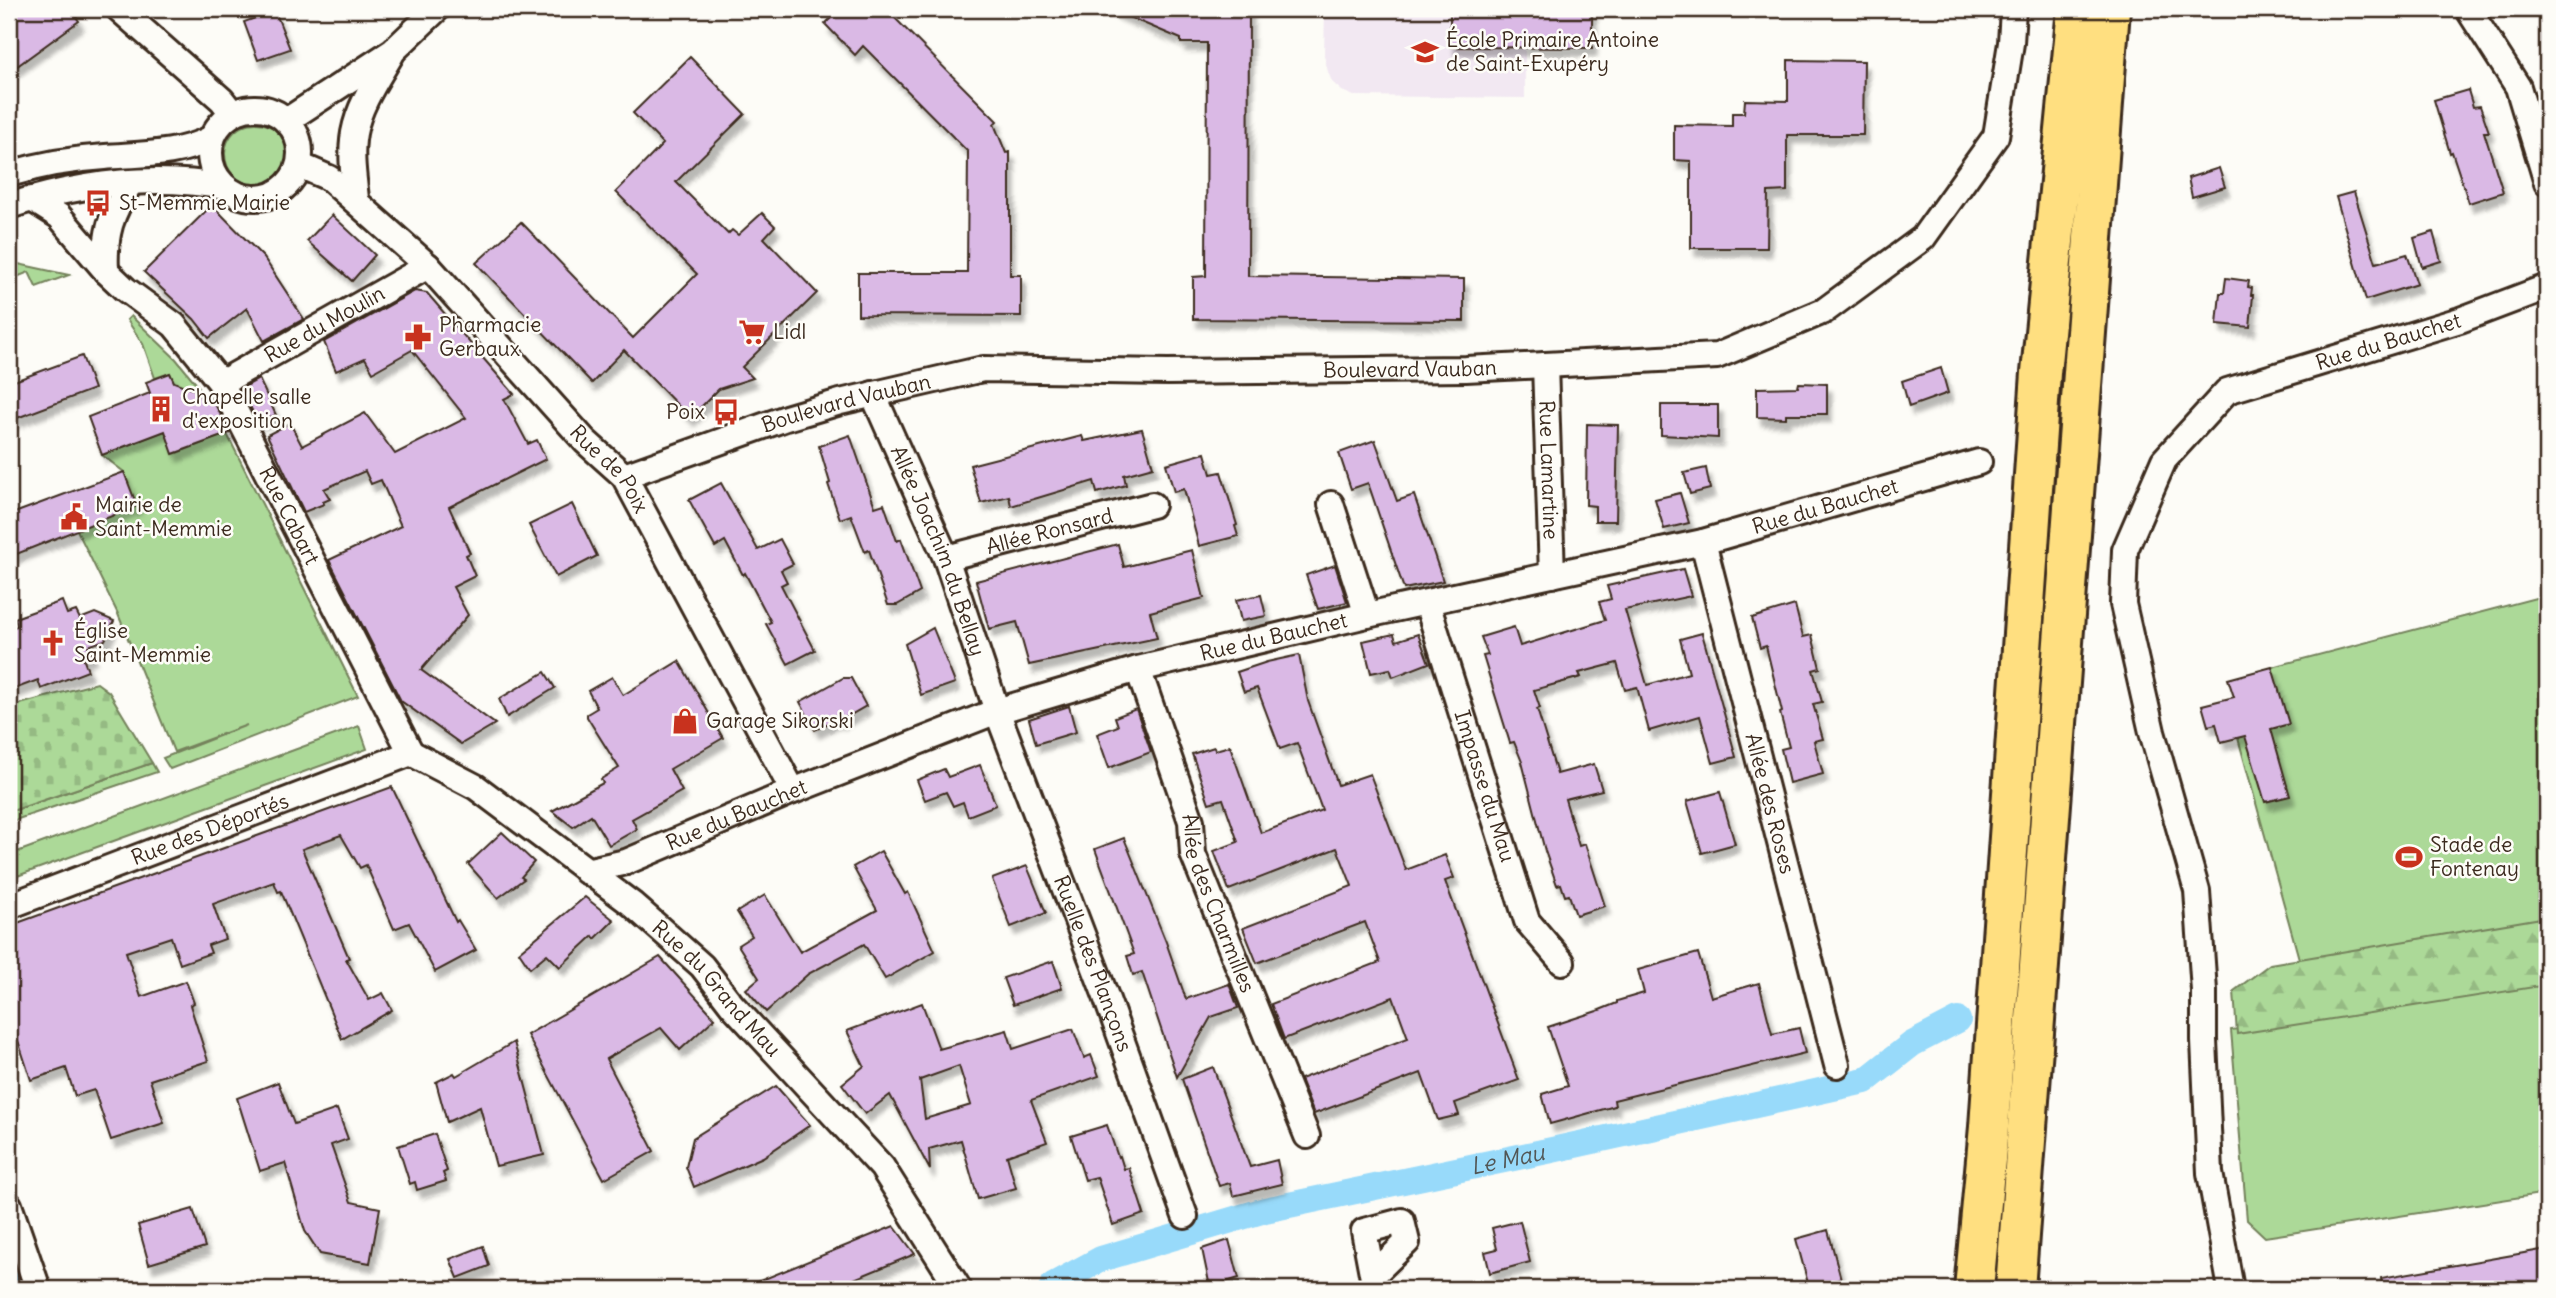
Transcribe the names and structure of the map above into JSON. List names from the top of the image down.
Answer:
{
  "streets": {
    "street": [
      "Rue du Moulin",
      "Rue du Bauchet",
      "Boulevard Vauban",
      "Rue Lamartine",
      "Rue de Poix",
      "Rue Cabart",
      "Allée Ronsard",
      "Allée Joachim du Bellay",
      "Impasse du Mau",
      "Allée des Roses",
      "Rue des Déportés",
      "Allée des Charmilles",
      "Ruelle des Plançons",
      "Rue du Grand Mau"
    ]
  },
  "crossings": [
    ["Rue du Moulin", "Rue de Poix"],
    ["Rue du Moulin", "Rue Cabart"],
    ["Rue du Bauchet", "Rue Lamartine"],
    ["Rue du Bauchet", "Rue de Poix"],
    ["Rue du Bauchet", "Allée Joachim du Bellay"],
    ["Rue du Bauchet", "Impasse du Mau"],
    ["Rue du Bauchet", "Allée des Roses"],
    ["Rue du Bauchet", "Allée des Charmilles"],
    ["Rue du Bauchet", "Ruelle des Plançons"],
    ["Rue du Bauchet", "Rue du Grand Mau"],
    ["Boulevard Vauban", "Rue Lamartine"],
    ["Boulevard Vauban", "Rue de Poix"],
    ["Boulevard Vauban", "Allée Joachim du Bellay"],
    ["Rue Cabart", "Rue des Déportés"],
    ["Rue Cabart", "Rue du Grand Mau"],
    ["Allée Ronsard", "Allée Joachim du Bellay"],
    ["Allée Joachim du Bellay", "Ruelle des Plançons"],
    ["Rue des Déportés", "Rue du Grand Mau"]
  ],
  "water": ["Le Mau"],
  "places": {
    "school or university": ["École Primaire Antoine de Saint-Exupéry"],
    "bus stop": ["St-Memmie Mairie", "Poix"],
    "supermarket": ["Lidl"],
    "pharmacy": ["Pharmacie Gerbaux"],
    "building": ["Chapelle salle d'exposition"],
    "public building": ["Mairie de Saint-Memmie"],
    "church": ["Église Saint-Memmie"],
    "shop": ["Garage Sikorski"],
    "sports": ["Stade de Fontenay"]
  }
}
